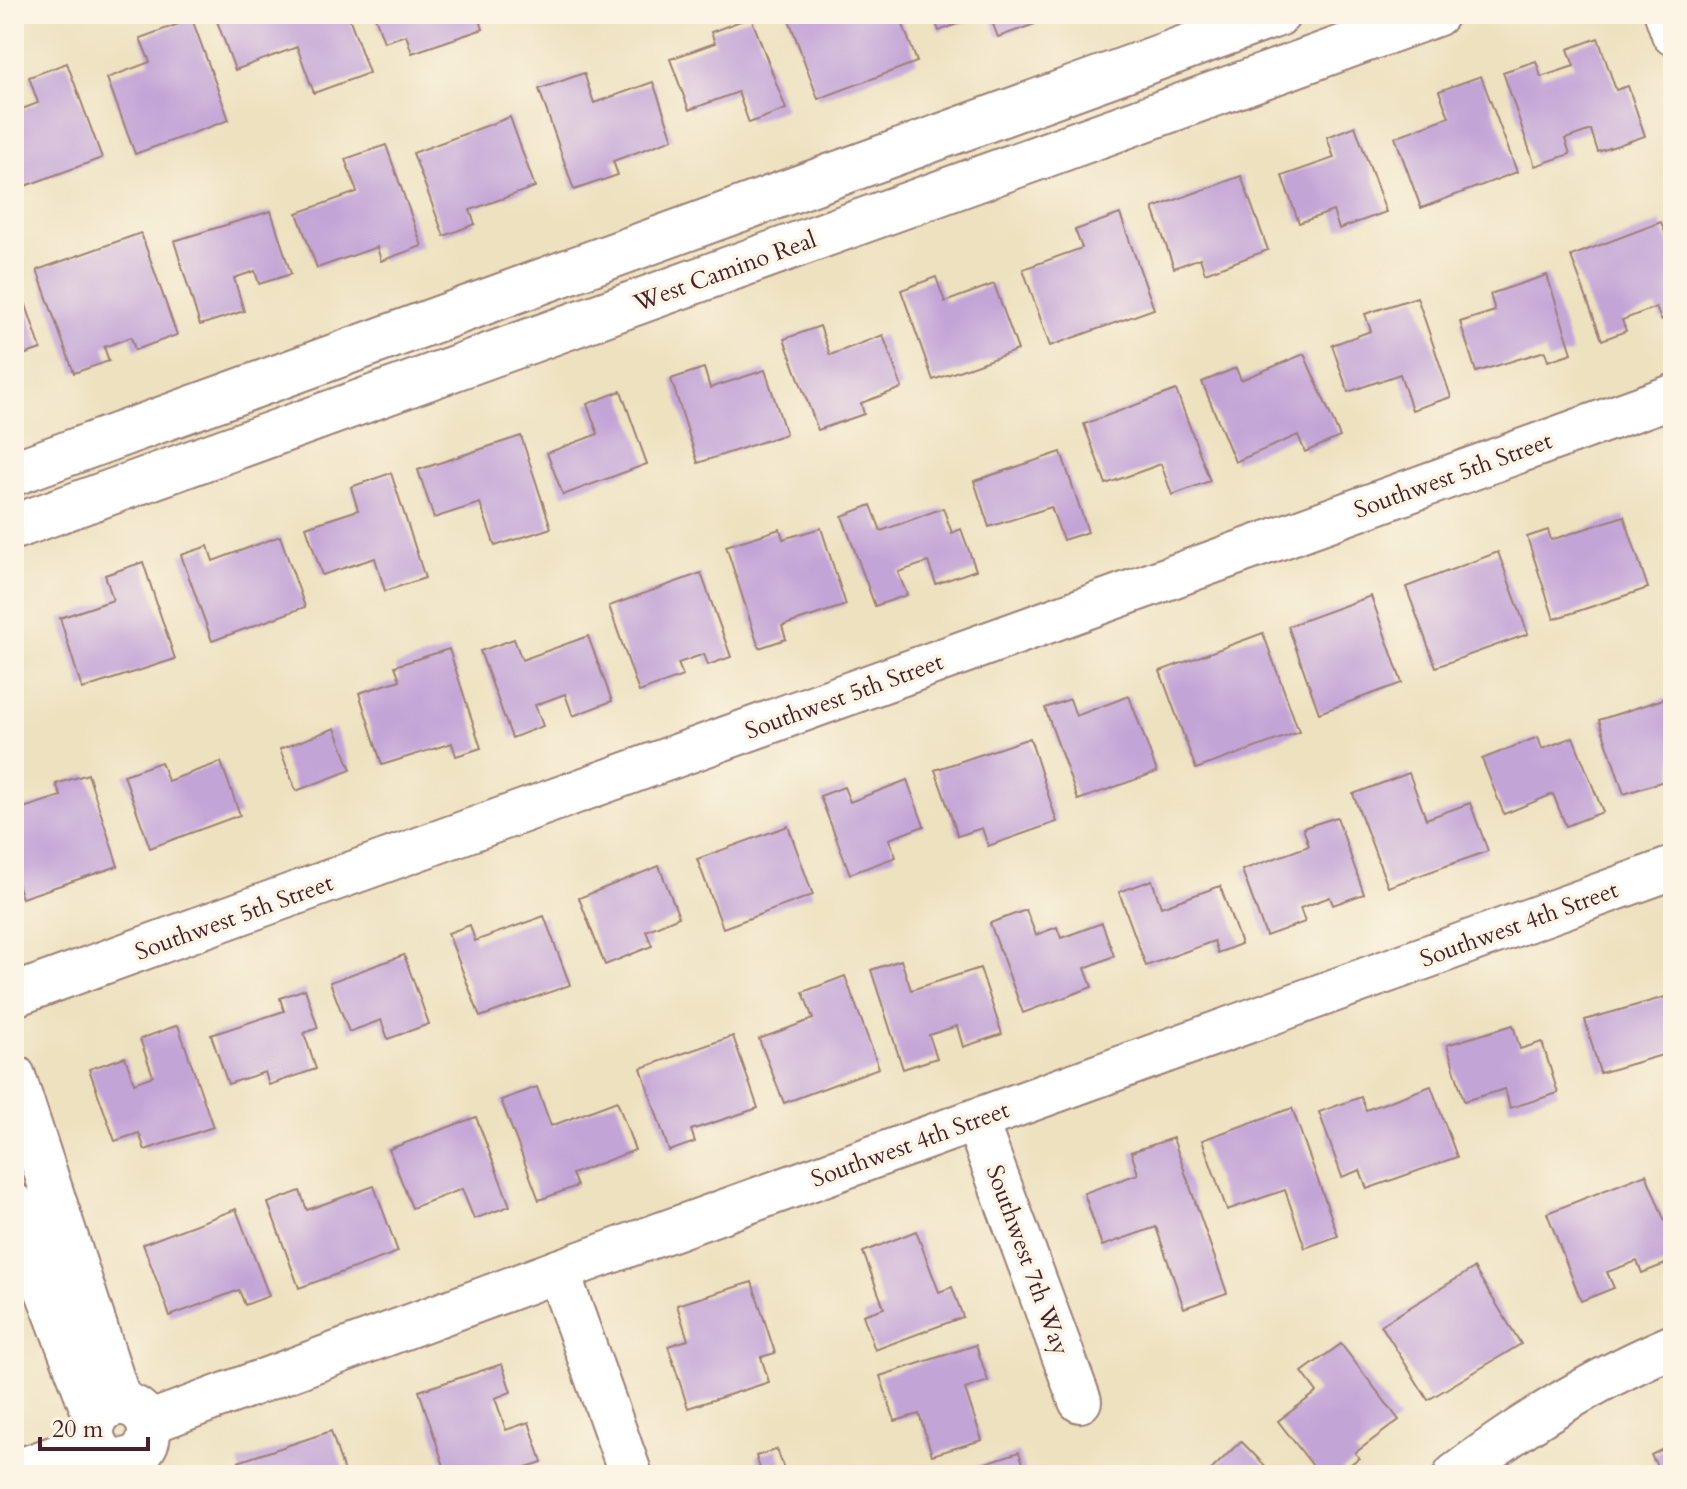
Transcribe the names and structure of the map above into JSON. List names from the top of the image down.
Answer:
{
  "streets": {
    "street": [
      "West Camino Real",
      "Southwest 5th Street",
      "Southwest 4th Street",
      "Southwest 7th Way"
    ]
  },
  "crossings": [
    ["Southwest 4th Street", "Southwest 7th Way"]
  ],
  "scale_bar": "20 m"
}
